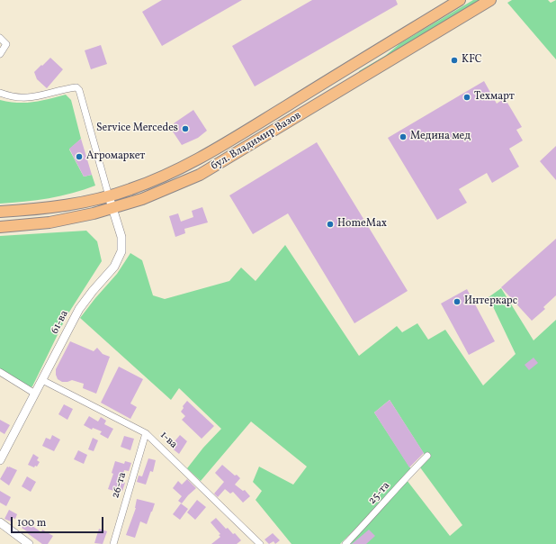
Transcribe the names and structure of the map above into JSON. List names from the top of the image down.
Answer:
{
  "streets": {
    "main road": ["бул. Владимир Вазов"],
    "street": [
      "61-ва",
      "1-ва",
      "26-та",
      "25-та"
    ]
  },
  "crossings": [
    ["бул. Владимир Вазов", "61-ва"],
    ["61-ва", "1-ва"],
    ["1-ва", "26-та"]
  ],
  "places": [
    "KFC",
    "Техмарт",
    "Service Mercedes",
    "Медина мед",
    "Агромаркет",
    "HomeMax",
    "Интеркарс"
  ],
  "scale_bar": "100 m"
}
